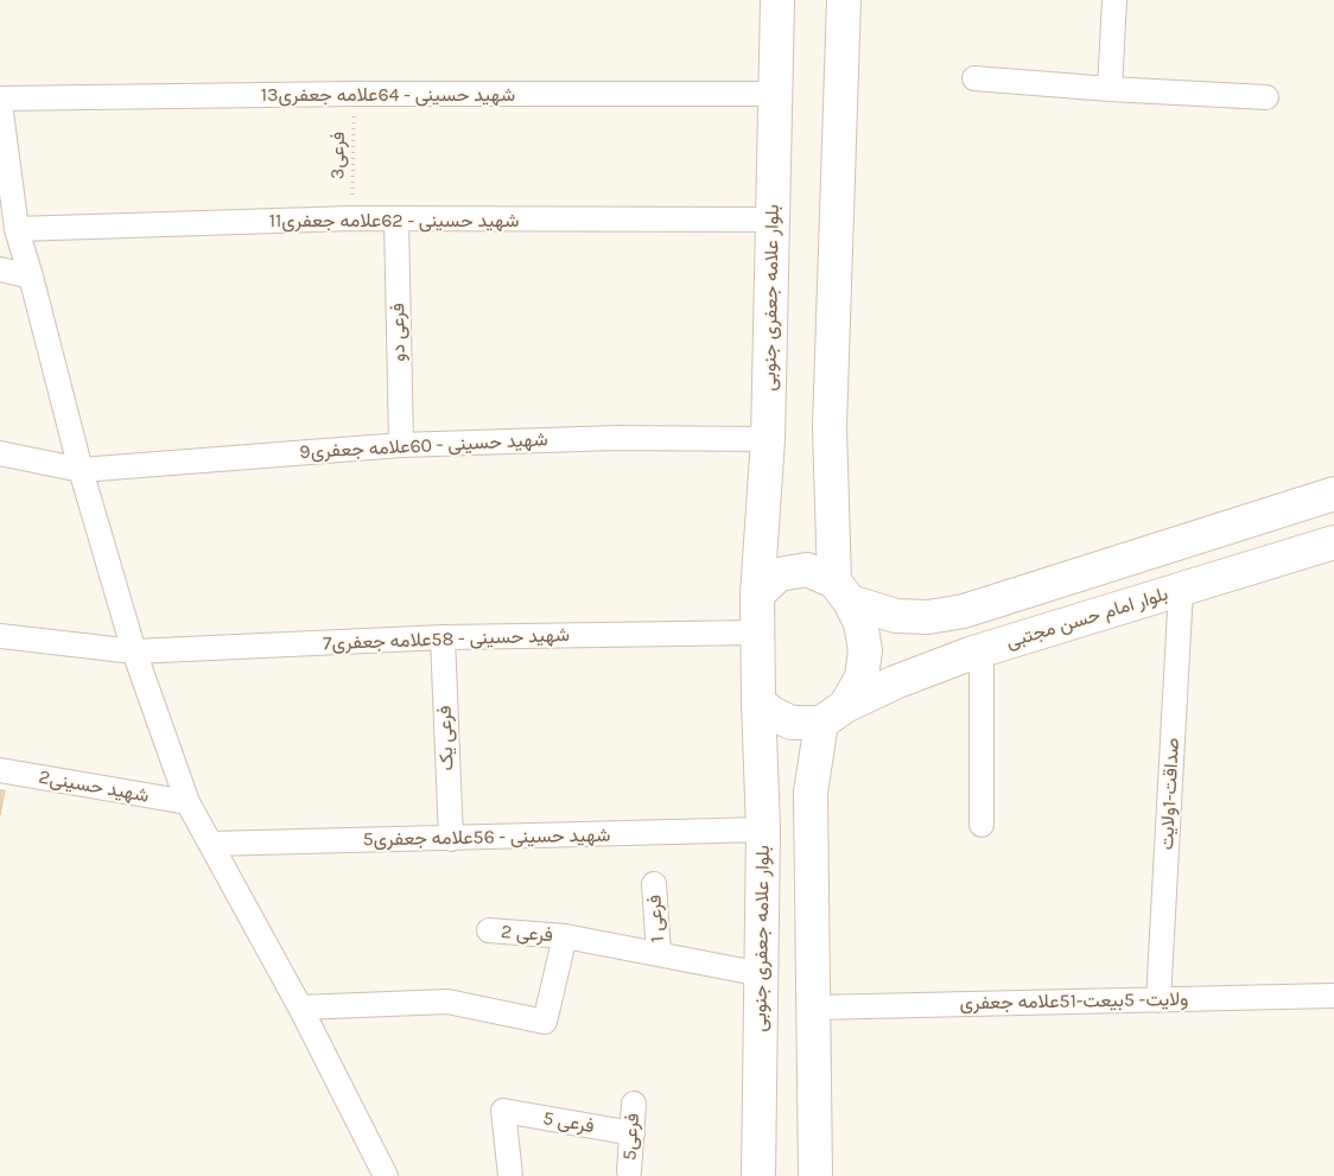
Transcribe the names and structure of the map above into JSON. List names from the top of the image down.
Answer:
{
  "streets": {
    "main road": ["بلوار علامه جعفری جنوبی", "بلوار امام حسن مجتبی"],
    "street": [
      "13شهید حسینی - 64علامه جعفری",
      "11شهید حسینی - 62علامه جعفری",
      "فرعی دو",
      "9شهید حسینی - 60علامه جعفری",
      "7شهید حسینی - 58علامه جعفری",
      "فرعی یک",
      "2شهید حسینی",
      "صداقت-1ولایت",
      "5شهید حسینی - 56علامه جعفری",
      "فرعی 1",
      "فرعی 2",
      "ولایت- 5بیعت-51علامه جعفری",
      "فرعی 5",
      "فرعی5"
    ],
    "path": ["فرعی3"]
  },
  "crossings": [
    ["13شهید حسینی - 64علامه جعفری", "فرعی3"],
    ["13شهید حسینی - 64علامه جعفری", "بلوار علامه جعفری جنوبی"],
    ["فرعی3", "11شهید حسینی - 62علامه جعفری"],
    ["11شهید حسینی - 62علامه جعفری", "بلوار علامه جعفری جنوبی"],
    ["11شهید حسینی - 62علامه جعفری", "فرعی دو"],
    ["بلوار علامه جعفری جنوبی", "9شهید حسینی - 60علامه جعفری"],
    ["بلوار علامه جعفری جنوبی", "بلوار امام حسن مجتبی"],
    ["بلوار علامه جعفری جنوبی", "7شهید حسینی - 58علامه جعفری"],
    ["بلوار علامه جعفری جنوبی", "5شهید حسینی - 56علامه جعفری"],
    ["بلوار علامه جعفری جنوبی", "فرعی 2"],
    ["فرعی دو", "9شهید حسینی - 60علامه جعفری"],
    ["بلوار امام حسن مجتبی", "7شهید حسینی - 58علامه جعفری"],
    ["بلوار امام حسن مجتبی", "صداقت-1ولایت"],
    ["7شهید حسینی - 58علامه جعفری", "فرعی یک"],
    ["فرعی یک", "5شهید حسینی - 56علامه جعفری"],
    ["صداقت-1ولایت", "ولایت- 5بیعت-51علامه جعفری"],
    ["فرعی 1", "فرعی 2"],
    ["فرعی 5", "فرعی5"]
  ]
}
